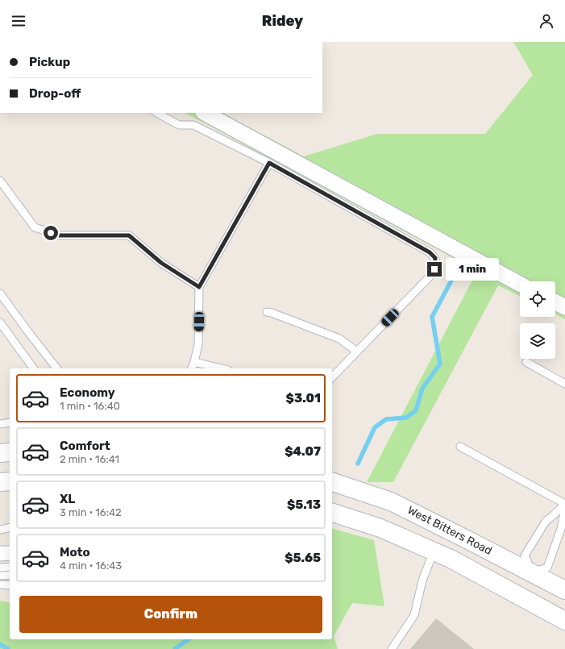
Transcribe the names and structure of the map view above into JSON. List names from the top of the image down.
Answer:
{
  "streets": {
    "main road": ["West Bitters Road"]
  },
  "page": {
    "header": "Ridey",
    "banner": ["Pickup", "Drop-off"],
    "bubble": "1 min",
    "list": [
      {
        "name": "Economy",
        "note": "1 min · 16:40",
        "value": "$3.01"
      },
      {
        "name": "Comfort",
        "note": "2 min · 16:41",
        "value": "$4.07"
      },
      {
        "name": "XL",
        "note": "3 min · 16:42",
        "value": "$5.13"
      },
      {
        "name": "Moto",
        "note": "4 min · 16:43",
        "value": "$5.65"
      }
    ],
    "buttons": "Confirm"
  }
}
